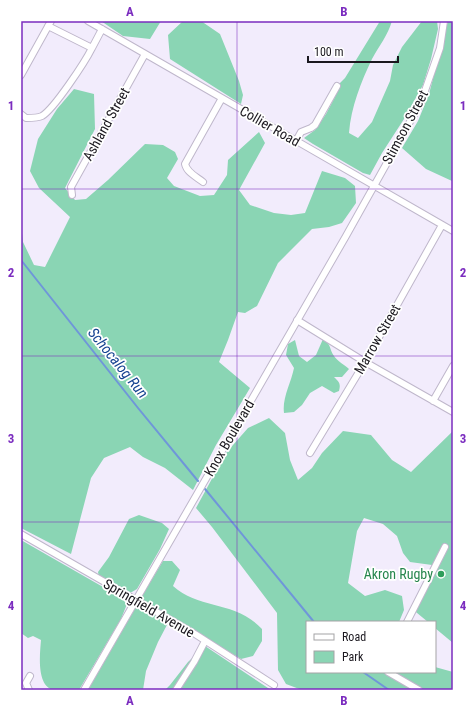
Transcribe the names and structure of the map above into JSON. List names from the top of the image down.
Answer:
{
  "streets": {
    "street": [
      "Ashland Street",
      "Collier Road",
      "Stimson Street",
      "Marrow Street",
      "Knox Boulevard",
      "Springfield Avenue"
    ]
  },
  "crossings": [
    ["Ashland Street", "Collier Road"],
    ["Collier Road", "Stimson Street"],
    ["Collier Road", "Marrow Street"],
    ["Collier Road", "Knox Boulevard"],
    ["Stimson Street", "Knox Boulevard"],
    ["Knox Boulevard", "Springfield Avenue"]
  ],
  "water": ["Schocalog Run"],
  "places": ["Akron Rugby"],
  "legend": ["Road", "Park"],
  "scale_bar": "100 m",
  "grid": {
    "columns": ["A", "B"],
    "rows": [
      "1",
      "2",
      "3",
      "4"
    ]
  }
}
